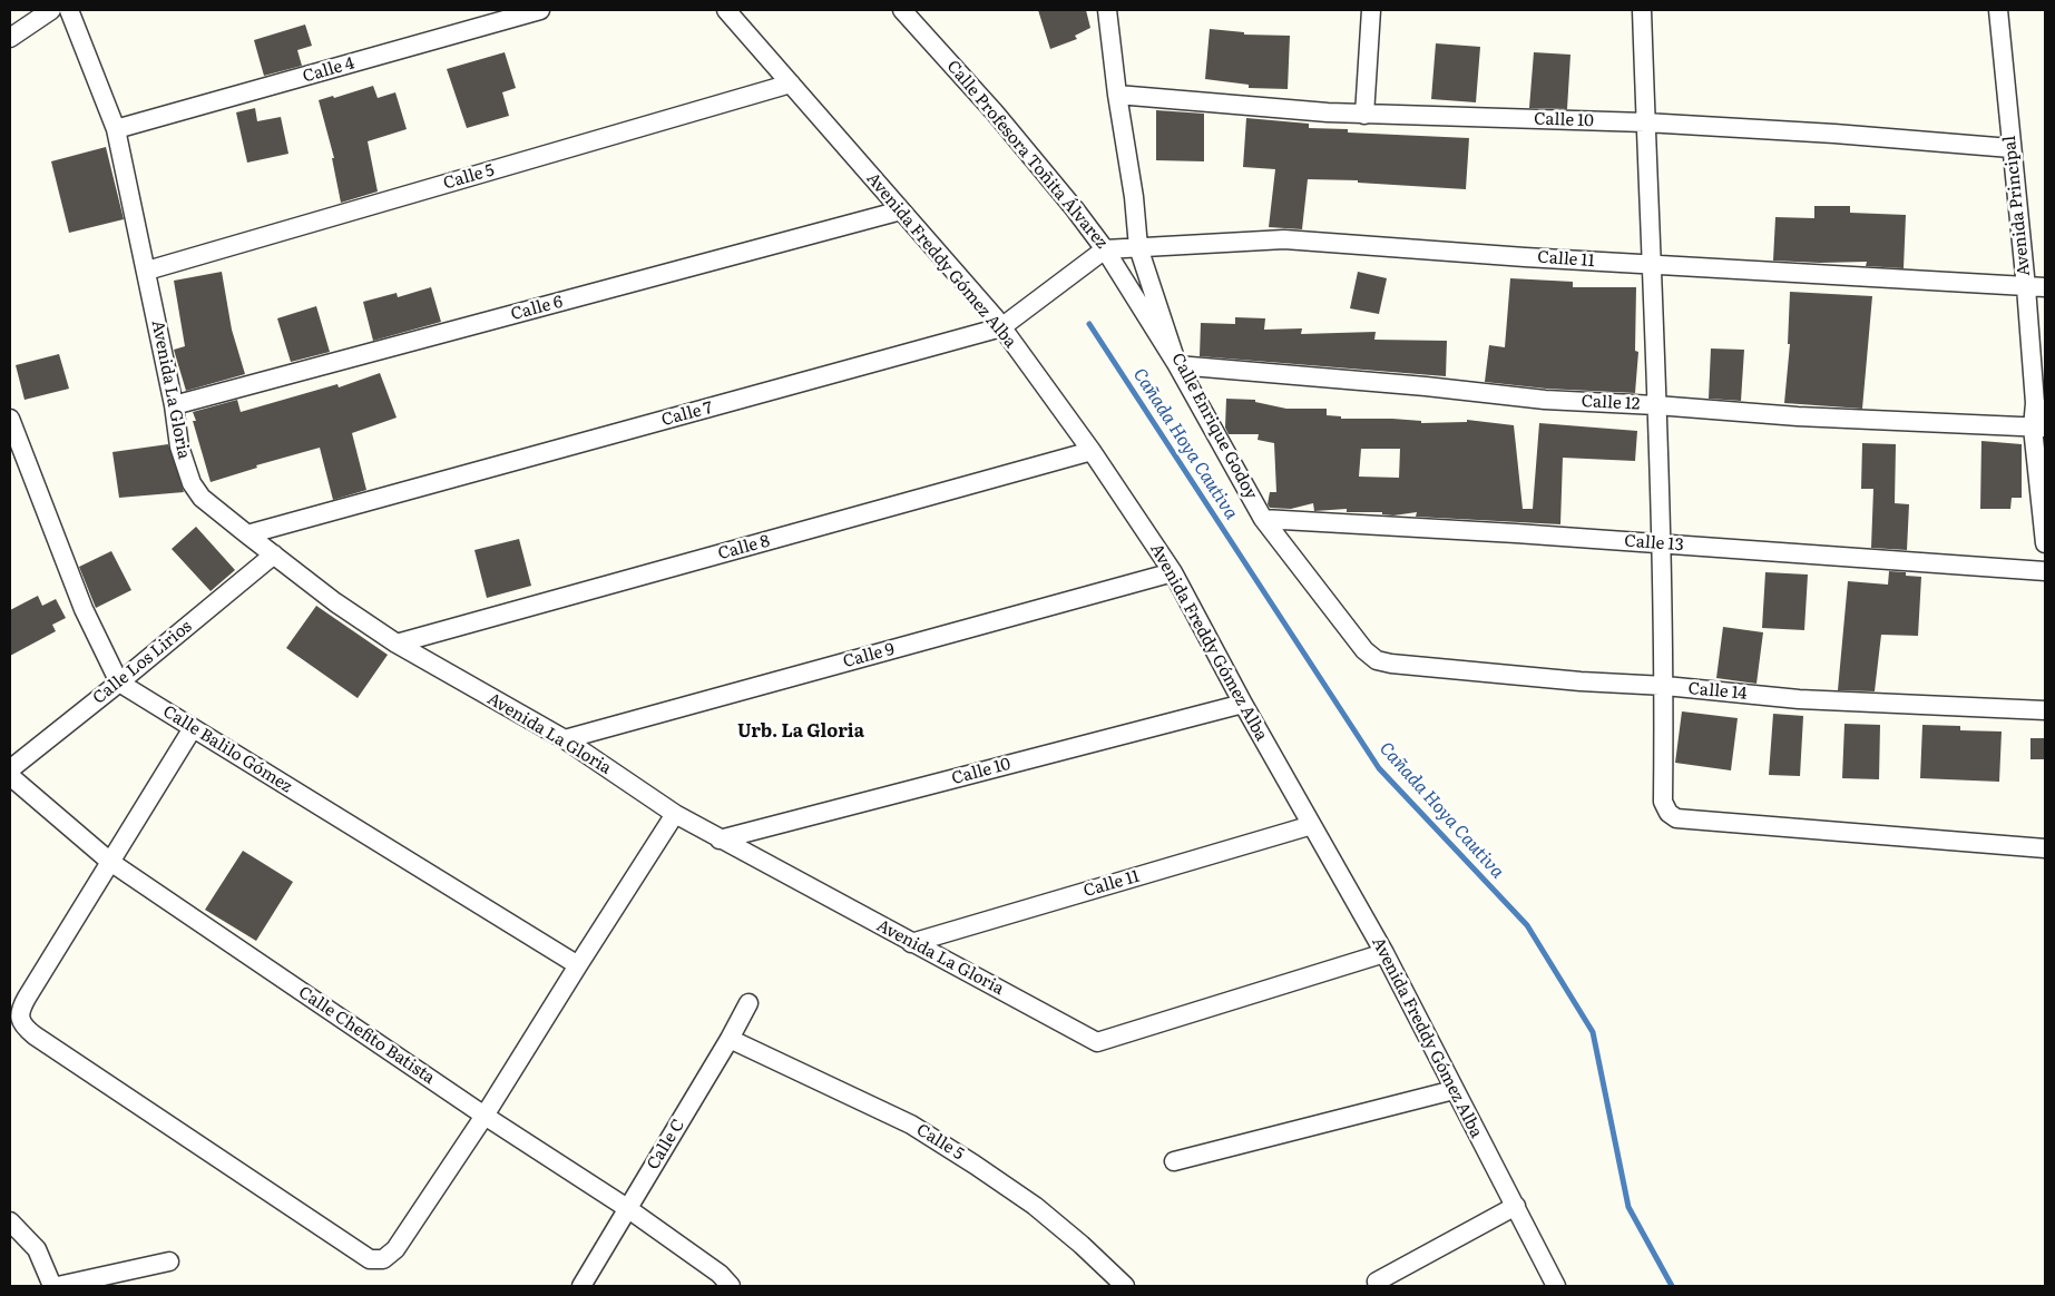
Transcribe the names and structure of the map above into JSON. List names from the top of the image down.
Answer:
{
  "streets": {
    "street": [
      "Calle 4",
      "Calle 10",
      "Calle Profesora Toñita Álvarez",
      "Calle 5",
      "Avenida Principal",
      "Calle 11",
      "Avenida Freddy Gómez Alba",
      "Calle 6",
      "Avenida La Gloria",
      "Calle 12",
      "Calle 7",
      "Calle Enrique Godoy",
      "Calle 13",
      "Calle 8",
      "Calle 9",
      "Calle Los Lirios",
      "Calle 14",
      "Calle Balilo Gómez",
      "Calle Chefito Batista",
      "Calle C"
    ]
  },
  "crossings": [
    ["Calle 4", "Avenida La Gloria"],
    ["Calle 10", "Avenida Principal"],
    ["Calle 10", "Avenida Freddy Gómez Alba"],
    ["Calle 10", "Avenida La Gloria"],
    ["Calle 10", "Calle Enrique Godoy"],
    ["Calle Profesora Toñita Álvarez", "Calle 11"],
    ["Calle Profesora Toñita Álvarez", "Calle 12"],
    ["Calle Profesora Toñita Álvarez", "Calle 7"],
    ["Calle Profesora Toñita Álvarez", "Calle Enrique Godoy"],
    ["Calle 5", "Avenida Freddy Gómez Alba"],
    ["Calle 5", "Avenida La Gloria"],
    ["Calle 5", "Calle C"],
    ["Avenida Principal", "Calle 11"],
    ["Avenida Principal", "Calle 12"],
    ["Calle 11", "Avenida Freddy Gómez Alba"],
    ["Calle 11", "Avenida La Gloria"],
    ["Calle 11", "Calle 7"],
    ["Calle 11", "Calle Enrique Godoy"],
    ["Avenida Freddy Gómez Alba", "Calle 6"],
    ["Avenida Freddy Gómez Alba", "Avenida La Gloria"],
    ["Avenida Freddy Gómez Alba", "Calle 7"],
    ["Avenida Freddy Gómez Alba", "Calle 8"],
    ["Avenida Freddy Gómez Alba", "Calle 9"],
    ["Calle 6", "Avenida La Gloria"],
    ["Avenida La Gloria", "Calle 7"],
    ["Avenida La Gloria", "Calle 8"],
    ["Avenida La Gloria", "Calle 9"],
    ["Avenida La Gloria", "Calle Los Lirios"],
    ["Calle 12", "Calle Enrique Godoy"],
    ["Calle Enrique Godoy", "Calle 13"],
    ["Calle Enrique Godoy", "Calle 14"],
    ["Calle Los Lirios", "Calle Balilo Gómez"],
    ["Calle Chefito Batista", "Calle C"]
  ],
  "districts": ["Urb. La Gloria"],
  "water": ["Cañada Hoya Cautiva"]
}
